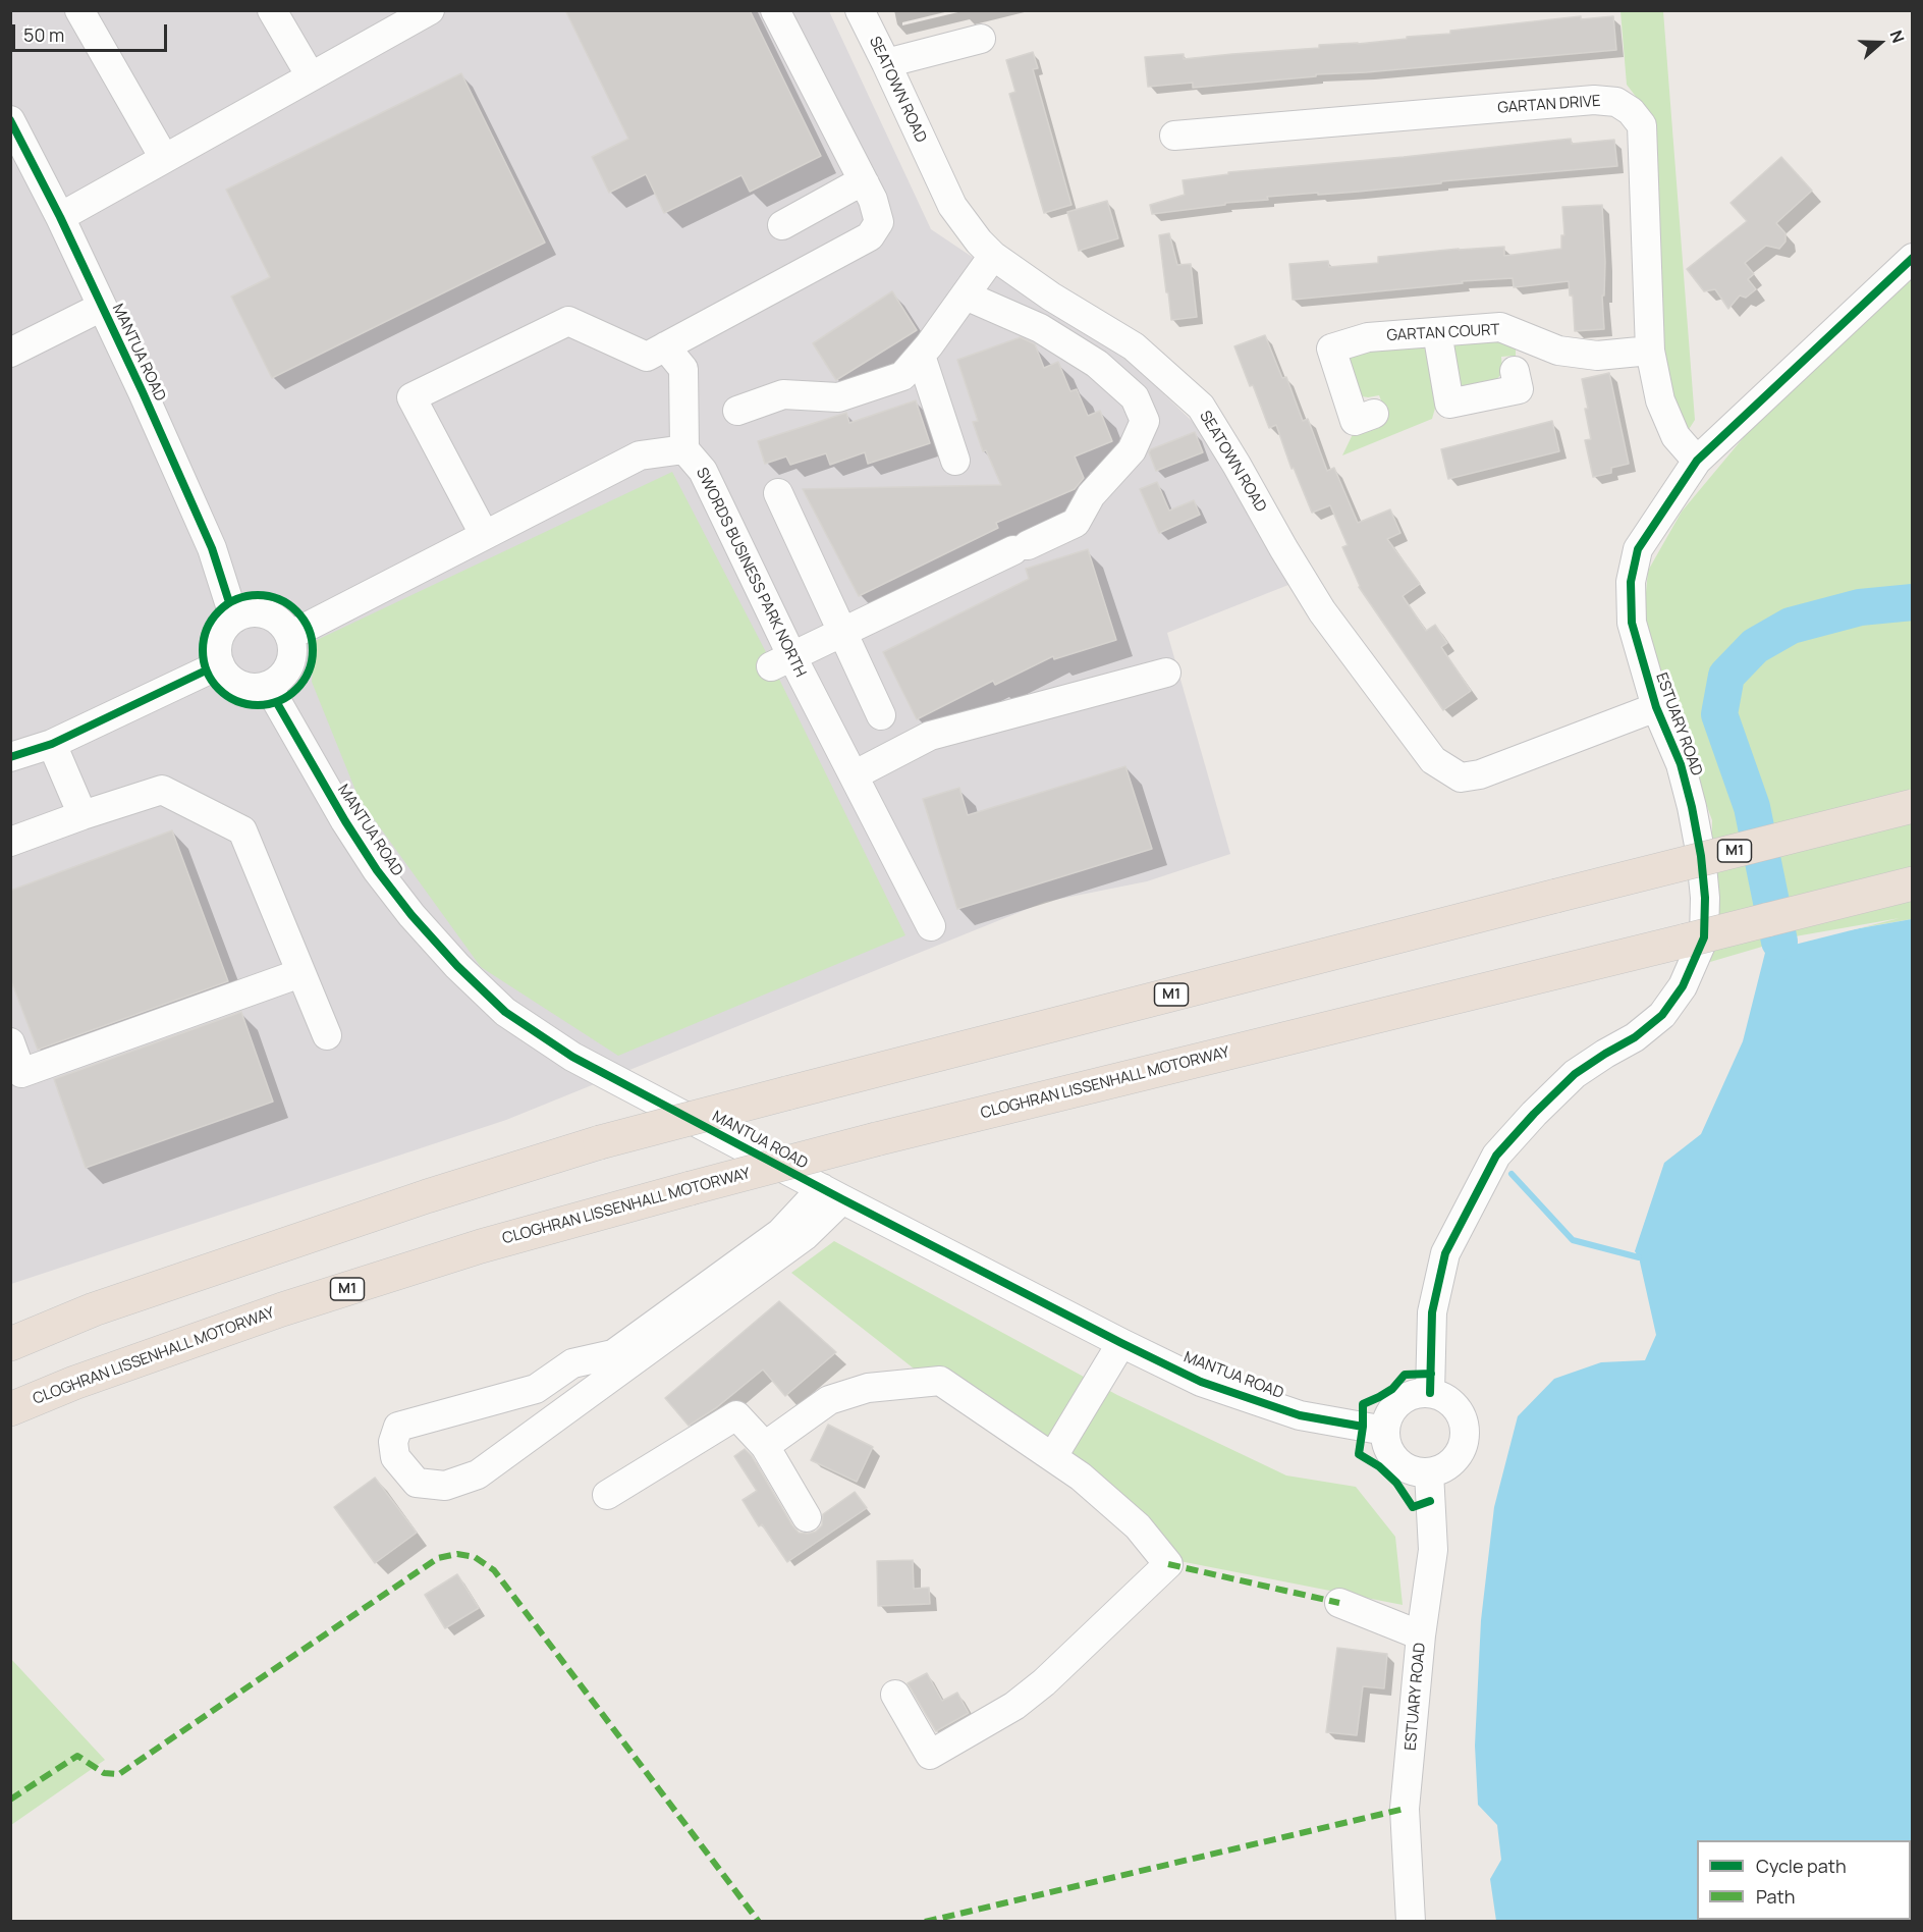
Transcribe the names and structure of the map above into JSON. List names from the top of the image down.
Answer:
{
  "streets": {
    "highway": ["M1", "CLOGHRAN LISSENHALL MOTORWAY"],
    "street": [
      "SEATOWN ROAD",
      "GARTAN DRIVE",
      "GARTAN COURT",
      "MANTUA ROAD",
      "SWORDS BUSINESS PARK NORTH",
      "ESTUARY ROAD"
    ]
  },
  "crossings": [
    ["SEATOWN ROAD", "ESTUARY ROAD"],
    ["GARTAN DRIVE", "GARTAN COURT"],
    ["GARTAN DRIVE", "ESTUARY ROAD"],
    ["MANTUA ROAD", "ESTUARY ROAD"]
  ],
  "legend": ["Cycle path", "Path"],
  "scale_bar": "50 m",
  "north": "right"
}
